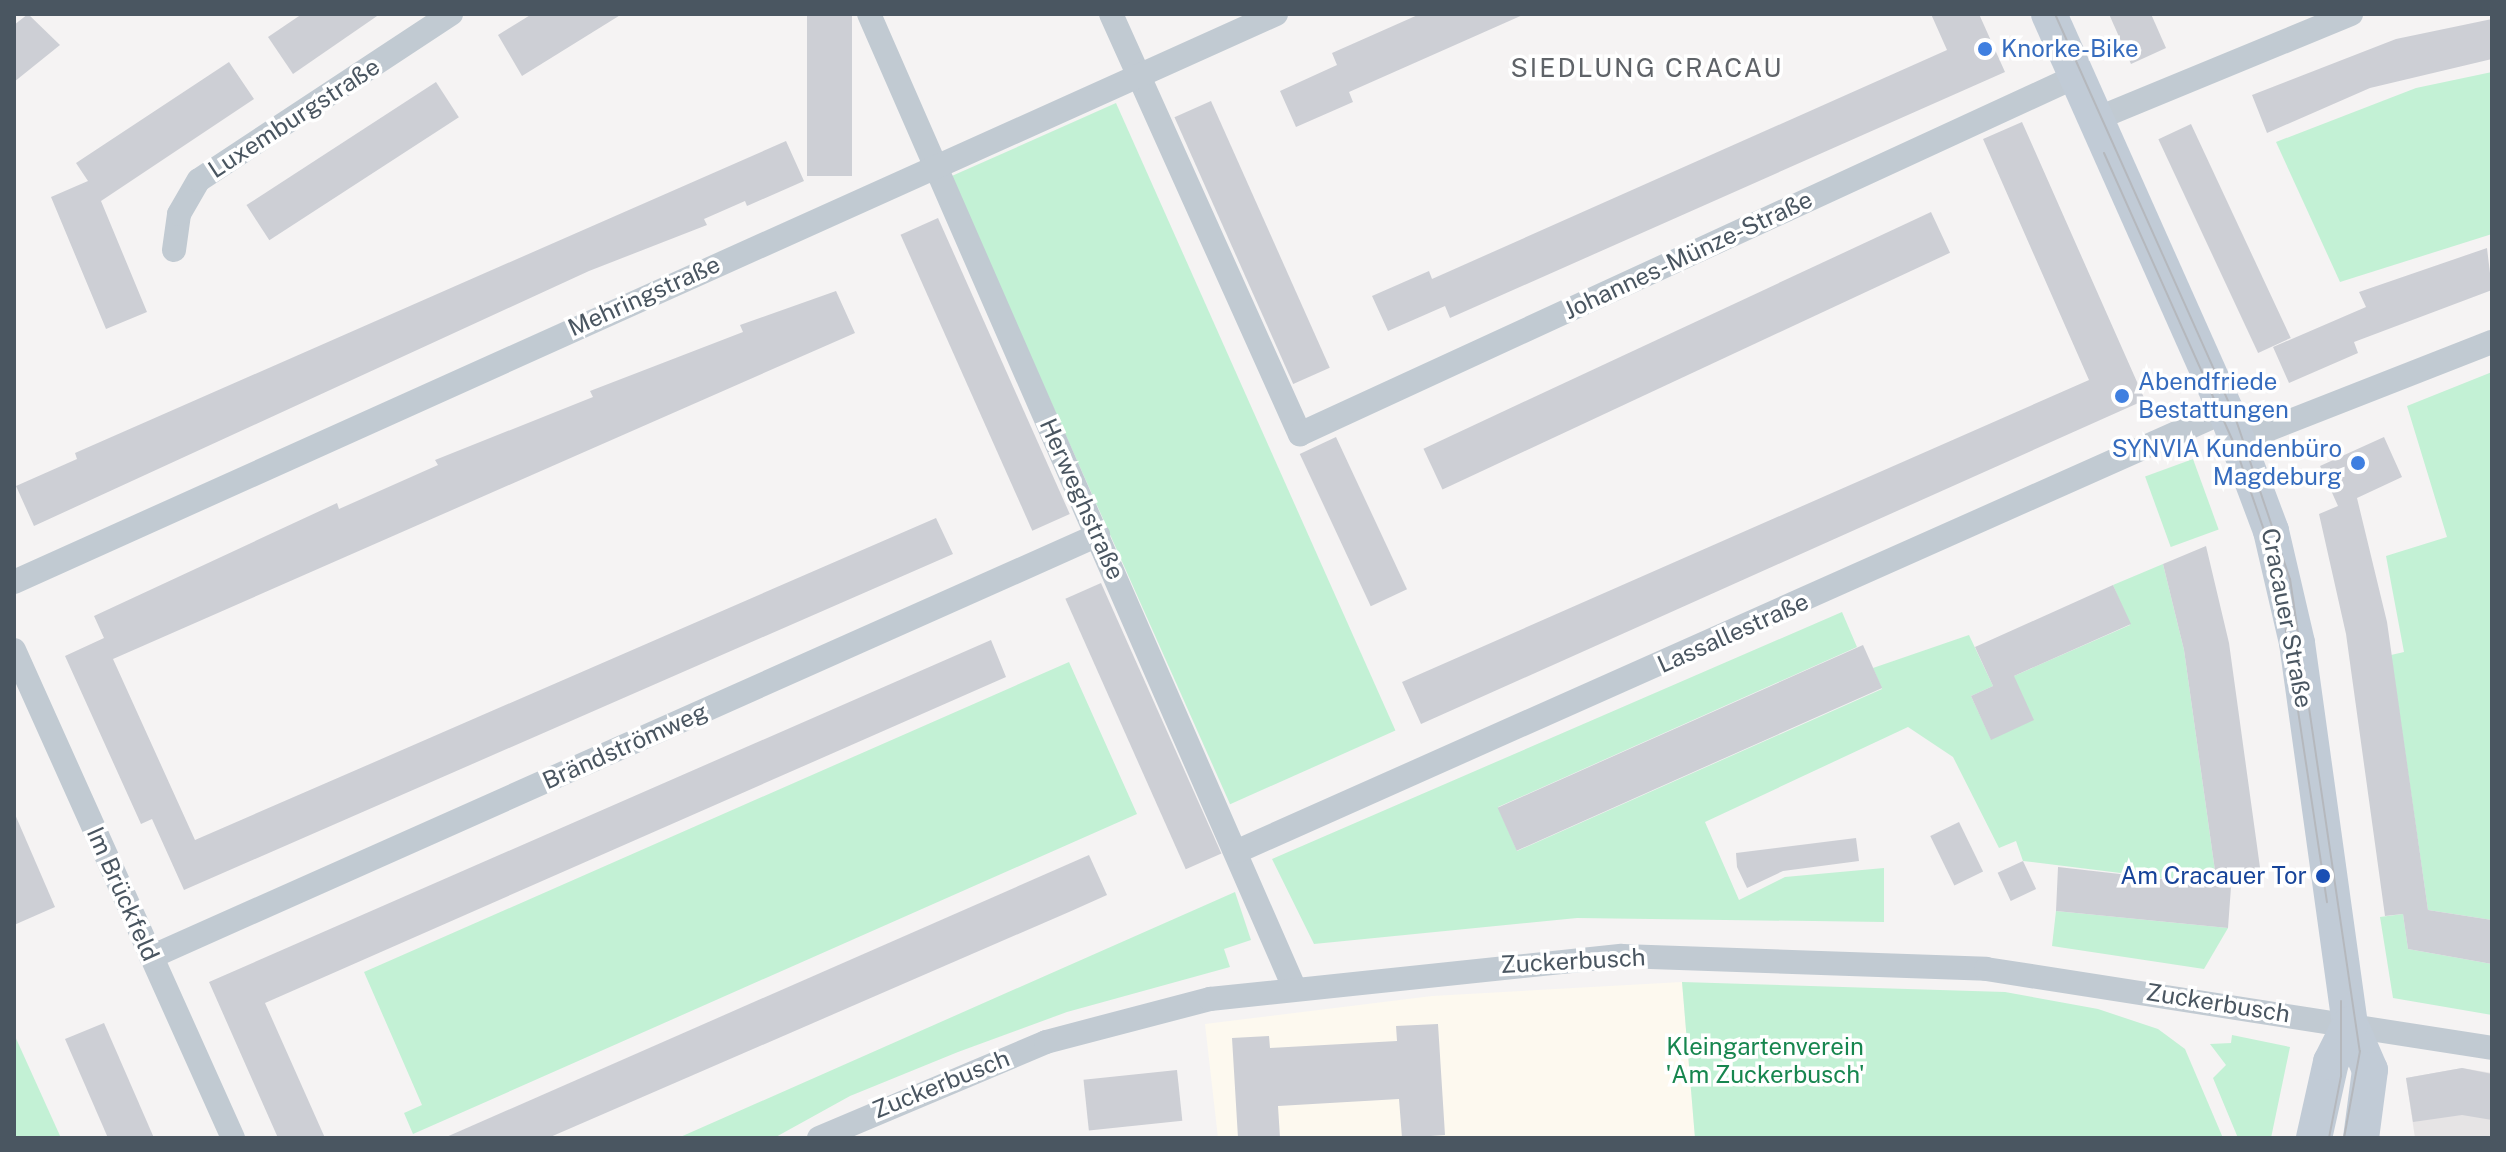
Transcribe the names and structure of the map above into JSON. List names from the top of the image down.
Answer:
{
  "streets": {
    "main road": ["Cracauer Straße"],
    "street": [
      "Luxemburgstraße",
      "Johannes-Münze-Straße",
      "Mehringstraße",
      "Herweghstraße",
      "Lassallestraße",
      "Brändströmweg",
      "Im Brückfeld",
      "Zuckerbusch"
    ]
  },
  "crossings": [
    ["Johannes-Münze-Straße", "Mehringstraße"],
    ["Johannes-Münze-Straße", "Cracauer Straße"],
    ["Mehringstraße", "Herweghstraße"],
    ["Herweghstraße", "Lassallestraße"],
    ["Herweghstraße", "Brändströmweg"],
    ["Herweghstraße", "Zuckerbusch"],
    ["Cracauer Straße", "Lassallestraße"],
    ["Cracauer Straße", "Zuckerbusch"],
    ["Brändströmweg", "Im Brückfeld"]
  ],
  "districts": ["SIEDLUNG CRACAU"],
  "parks": ["Kleingartenverein 'Am Zuckerbusch'"],
  "places": [
    "Knorke-Bike",
    "Abendfriede Bestattungen",
    "SYNVIA Kundenbüro Magdeburg",
    "Am Cracauer Tor"
  ]
}
